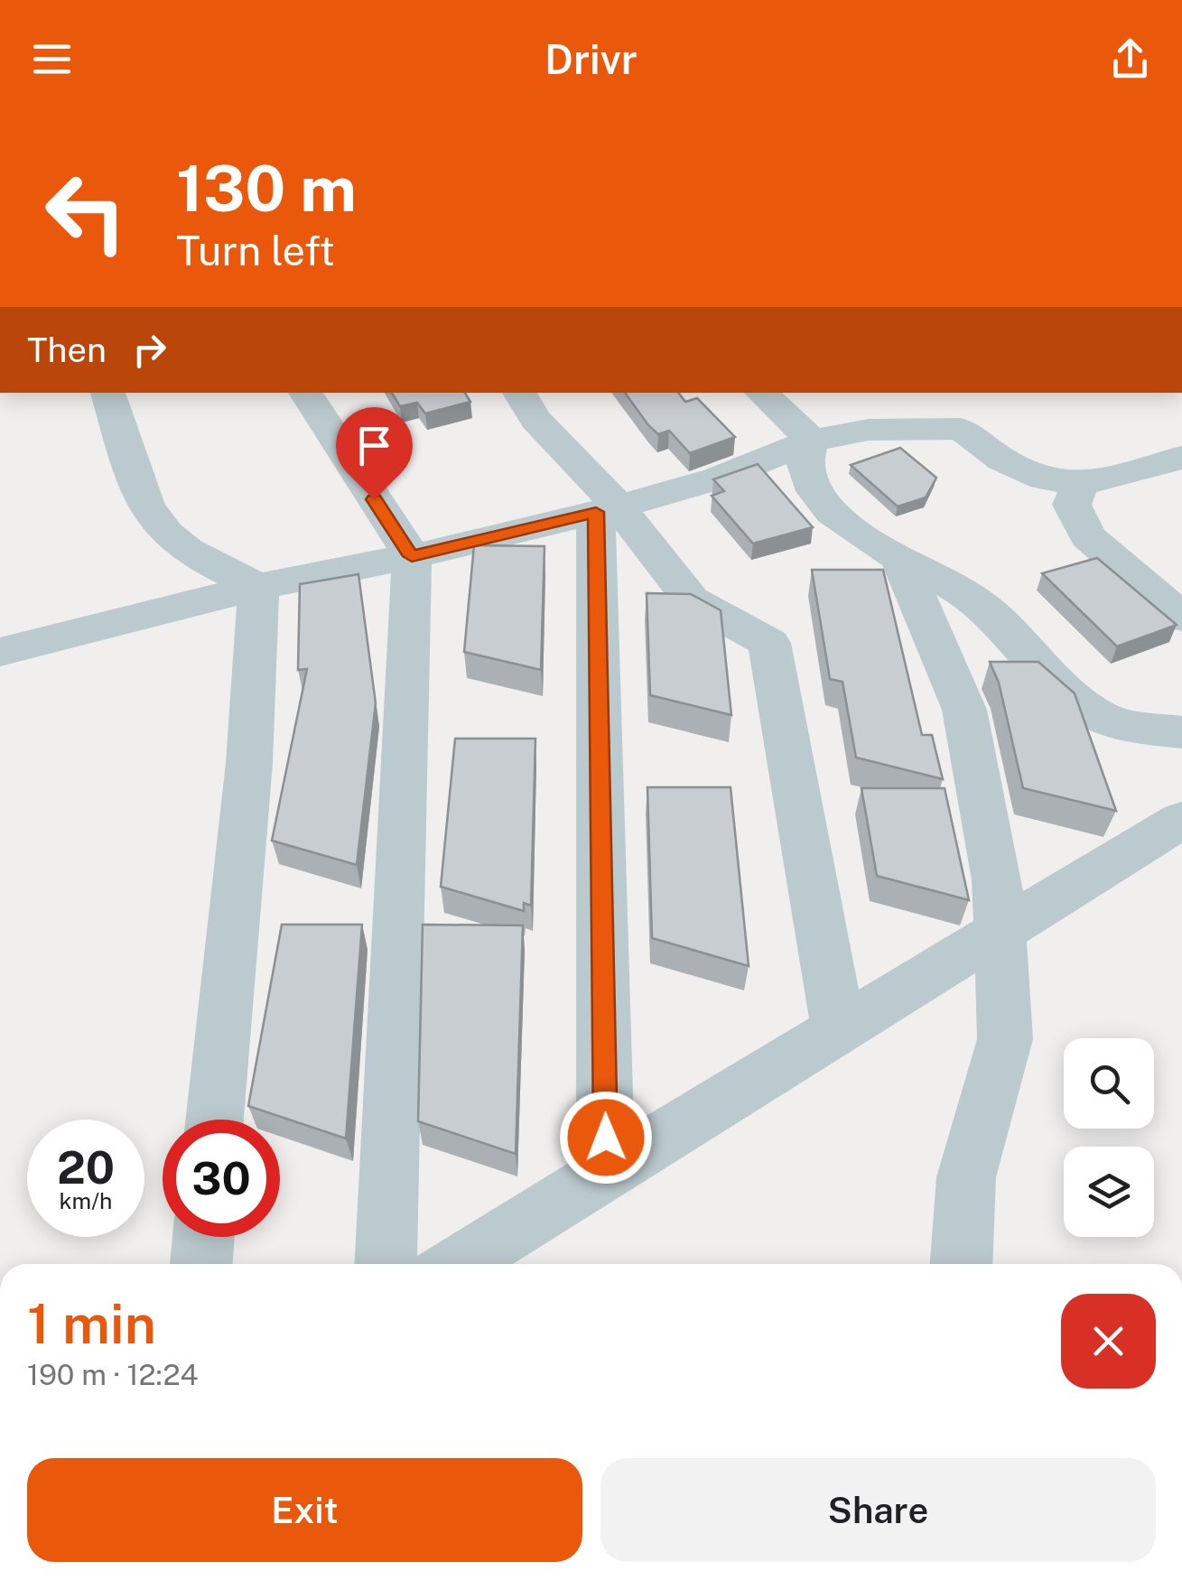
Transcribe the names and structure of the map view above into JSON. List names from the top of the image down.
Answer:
{
  "page": {
    "header": "Drivr",
    "turn": ["130 m", "Turn left"],
    "then": "Then",
    "speed": "20 km/h",
    "limit": "30",
    "heading": ["1 min", "190 m · 12:24"],
    "buttons": ["Exit", "Share"]
  }
}
